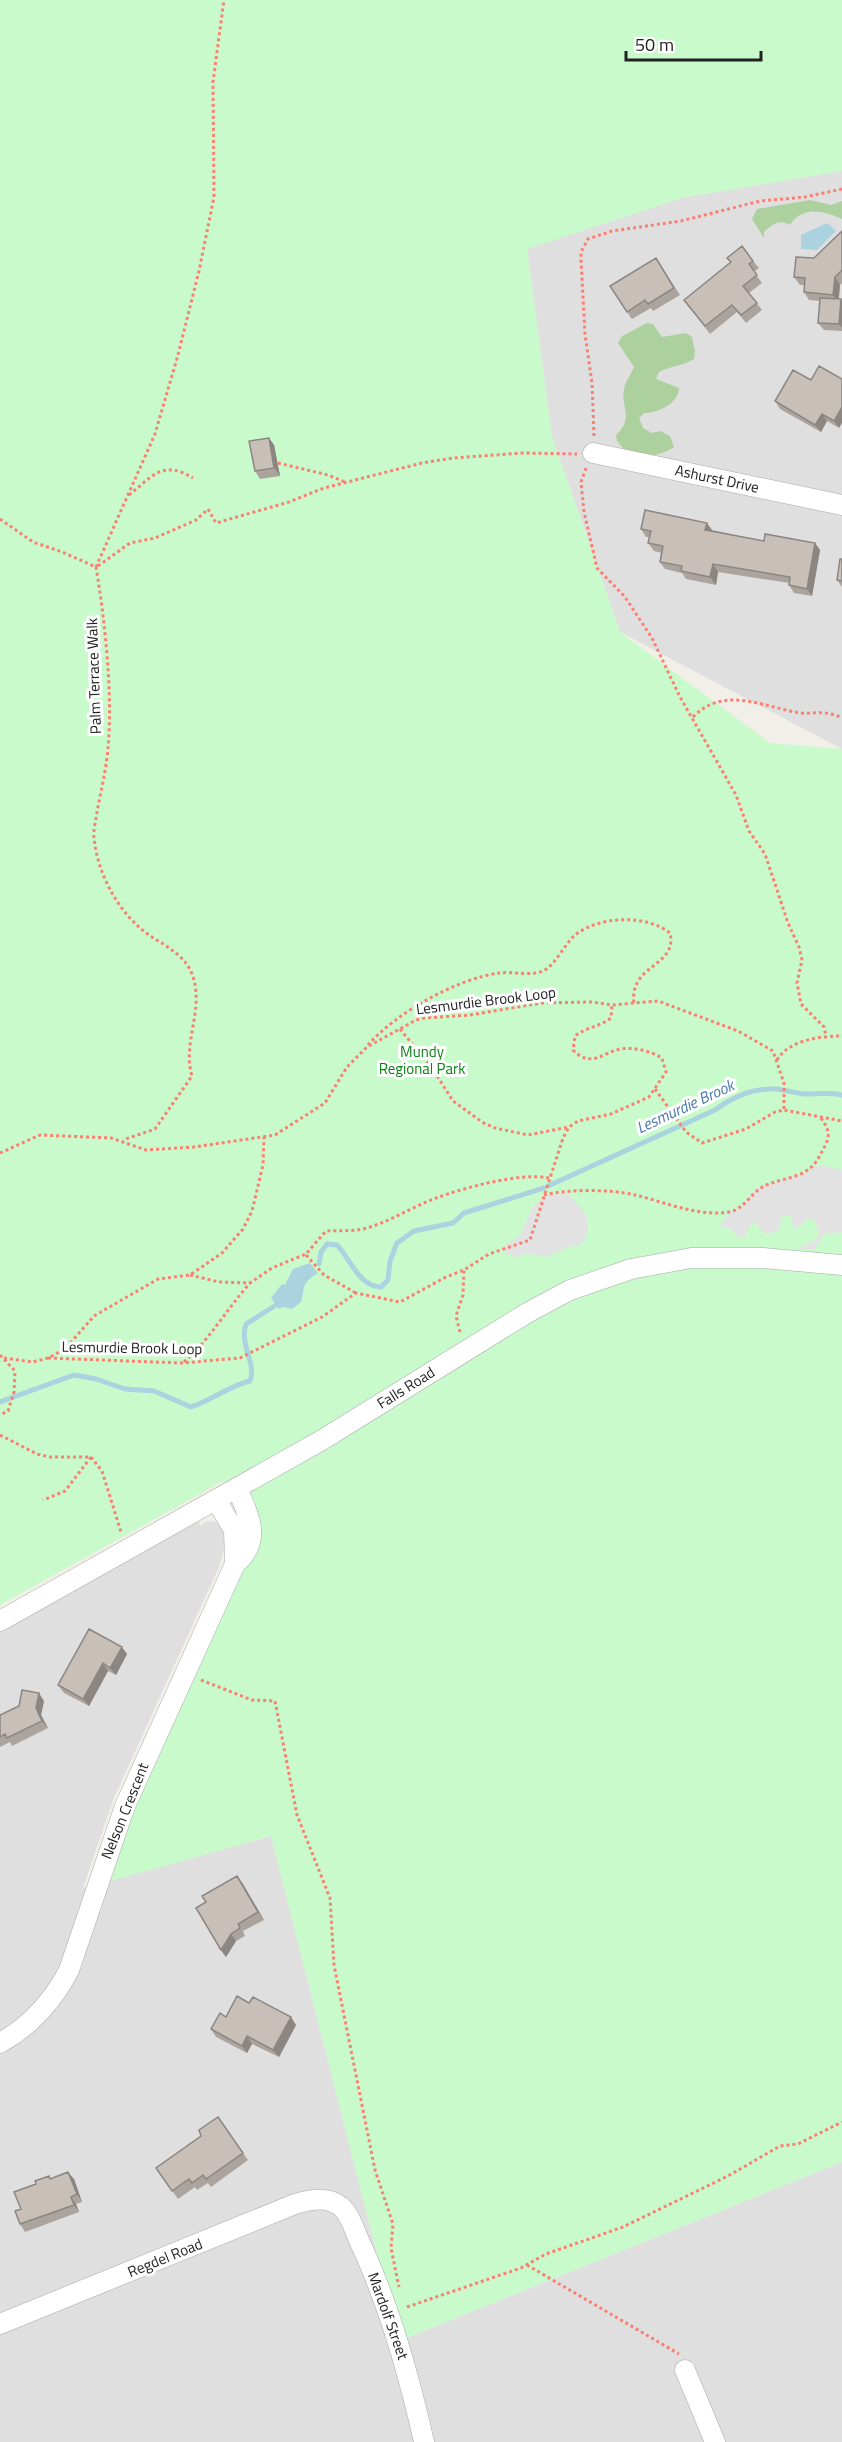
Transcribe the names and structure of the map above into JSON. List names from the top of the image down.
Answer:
{
  "streets": {
    "street": [
      "Ashurst Drive",
      "Falls Road",
      "Nelson Crescent",
      "Regdel Road",
      "Mardolf Street"
    ],
    "path": ["Palm Terrace Walk", "Lesmurdie Brook Loop"]
  },
  "crossings": [
    ["Palm Terrace Walk", "Lesmurdie Brook Loop"],
    ["Falls Road", "Nelson Crescent"],
    ["Regdel Road", "Mardolf Street"]
  ],
  "water": ["Lesmurdie Brook"],
  "parks": ["Mundy Regional Park"],
  "scale_bar": "50 m"
}
